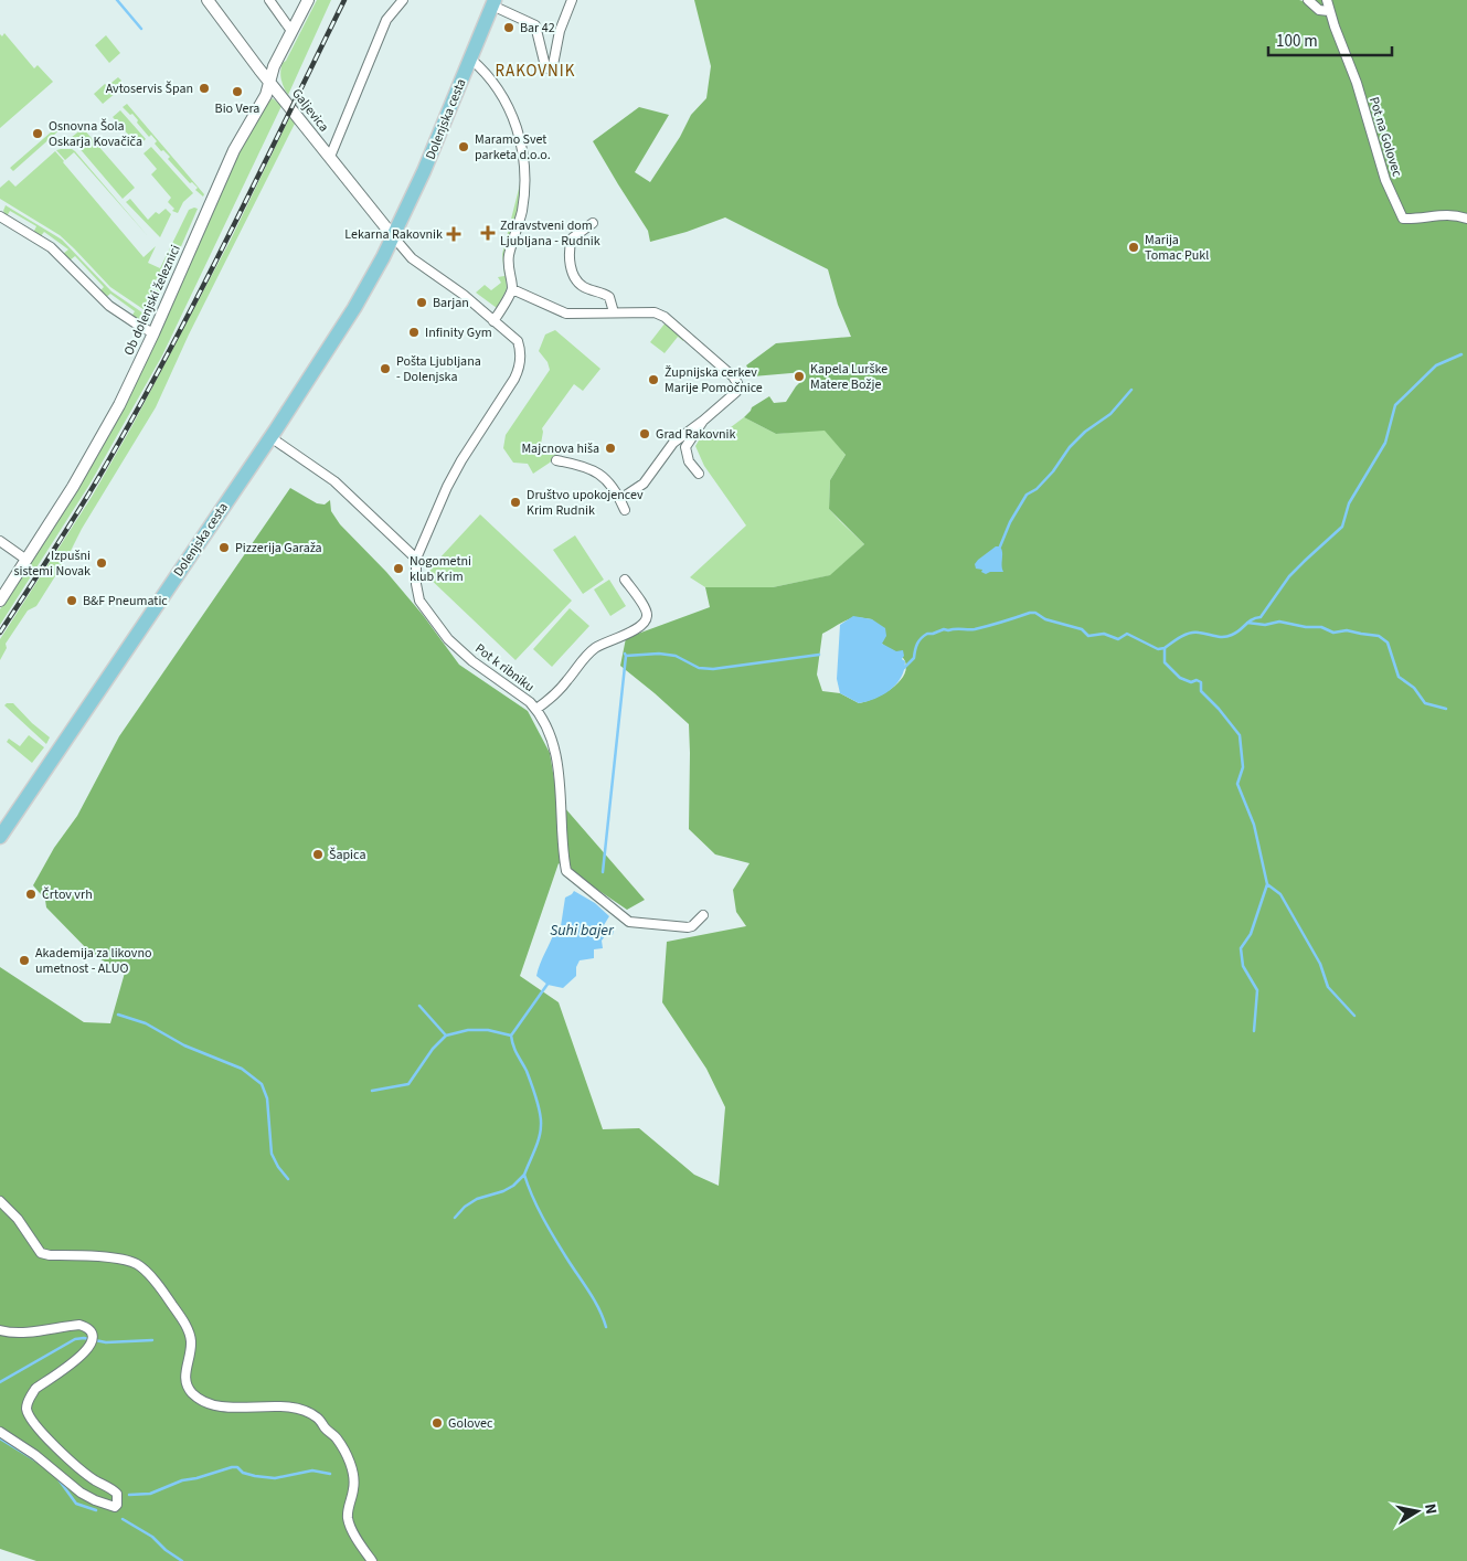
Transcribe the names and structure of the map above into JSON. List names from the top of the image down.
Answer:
{
  "streets": {
    "main road": ["Dolenjska cesta"],
    "street": [
      "Galjevica",
      "Pot na Golovec",
      "Ob dolenjski železnici",
      "Pot k ribniku"
    ]
  },
  "crossings": [
    ["Galjevica", "Dolenjska cesta"],
    ["Galjevica", "Ob dolenjski železnici"]
  ],
  "districts": ["RAKOVNIK"],
  "water": ["Suhi bajer"],
  "places": {
    "other": [
      "Bar 42",
      "Avtoservis Špan",
      "Bio Vera",
      "Osnovna Šola Oskarja Kovačiča",
      "Maramo Svet parketa d.o.o.",
      "Marija Tomac Pukl",
      "Barjan",
      "Infinity Gym",
      "Pošta Ljubljana - Dolenjska",
      "Kapela Lurške Matere Božje",
      "Župnijska cerkev Marije Pomočnice",
      "Grad Rakovnik",
      "Majcnova hiša",
      "Društvo upokojencev Krim Rudnik",
      "Pizzerija Garaža",
      "Izpušni sistemi Novak",
      "Nogometni klub Krim",
      "B&F Pneumatic",
      "Šapica",
      "Črtov vrh",
      "Akademija za likovno umetnost - ALUO",
      "Golovec"
    ],
    "health": ["Zdravstveni dom Ljubljana - Rudnik", "Lekarna Rakovnik"]
  },
  "scale_bar": "100 m",
  "north": "right"
}
